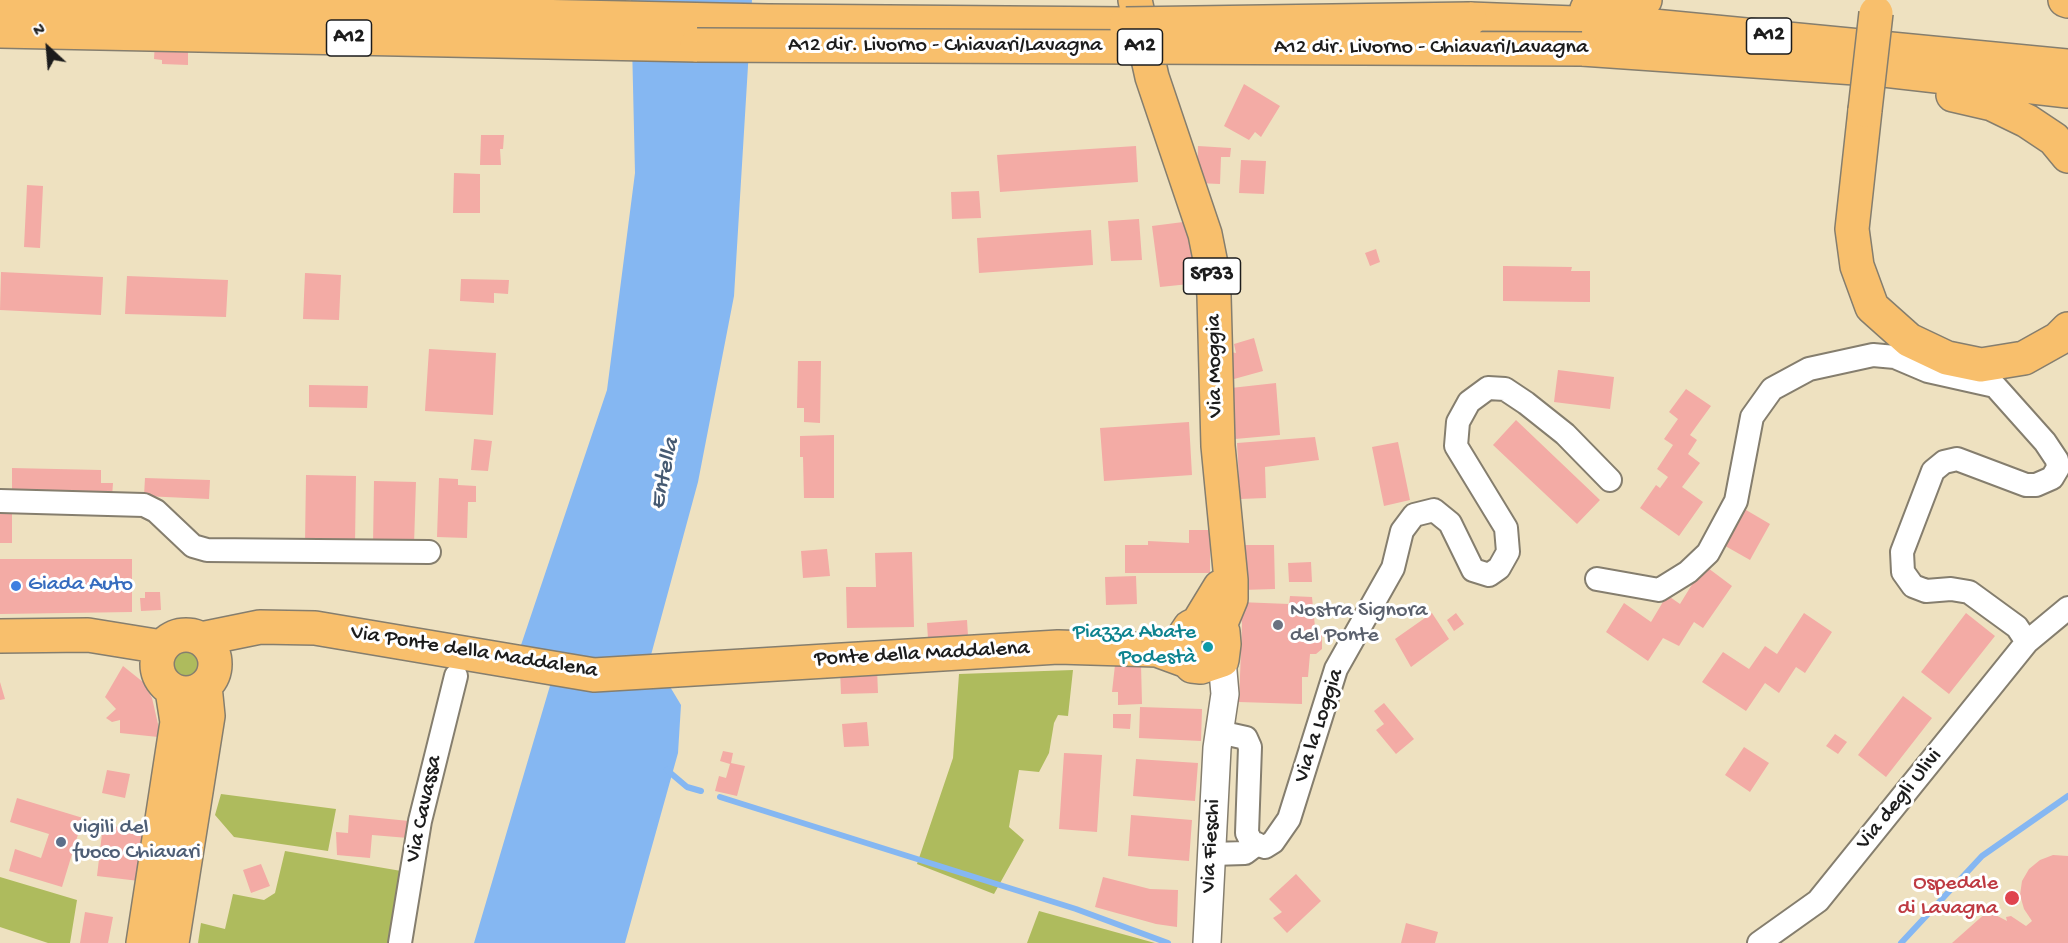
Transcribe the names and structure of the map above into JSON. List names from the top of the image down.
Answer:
{
  "streets": {
    "main road": [
      "A12",
      "A12 dir. Livorno - Chiavari/Lavagna",
      "SP33",
      "Via Moggia",
      "Via Ponte della Maddalena",
      "Ponte della Maddalena"
    ],
    "street": [
      "Via la Loggia",
      "Via degli Ulivi",
      "Via Cavassa",
      "Via Fieschi"
    ]
  },
  "crossings": [
    ["Via Moggia", "Ponte della Maddalena"],
    ["Via Moggia", "Via Fieschi"],
    ["Via Ponte della Maddalena", "Ponte della Maddalena"],
    ["Via la Loggia", "Via Fieschi"]
  ],
  "water": ["Entella"],
  "places": [
    "Giada Auto",
    "Nostra Signora del Ponte",
    "Piazza Abate Podestà",
    "vigili del fuoco Chiavari",
    "Ospedale di Lavagna"
  ],
  "north": "top left"
}
